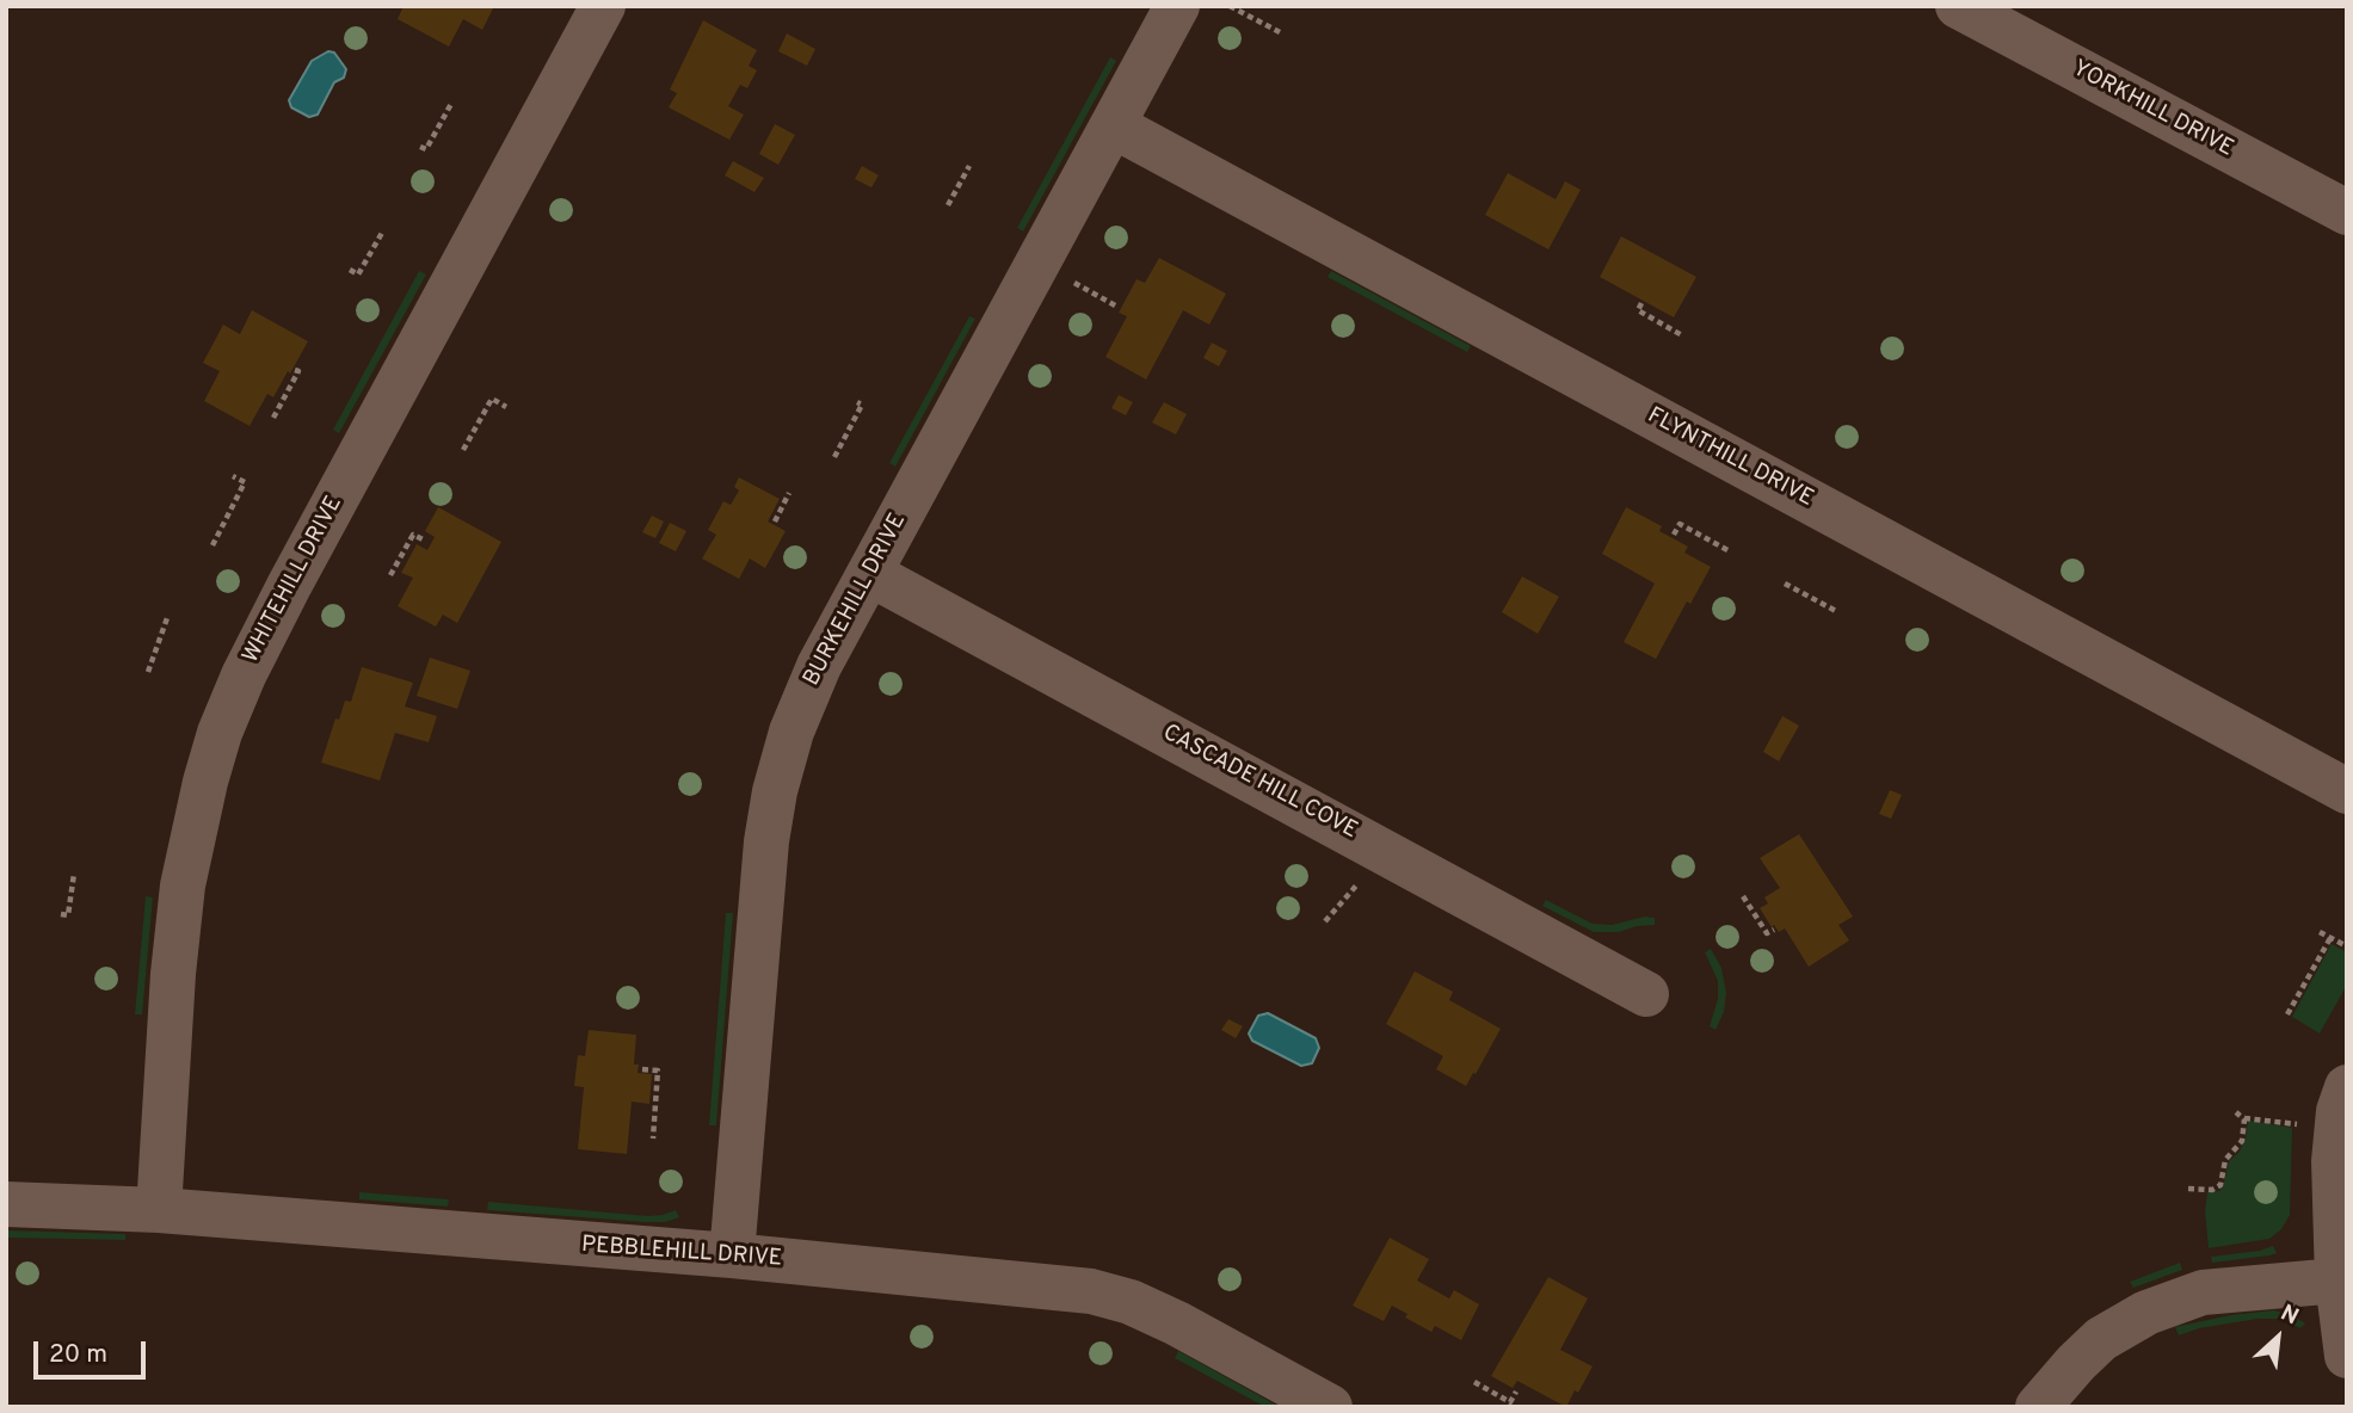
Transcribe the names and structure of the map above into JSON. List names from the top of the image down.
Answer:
{
  "streets": {
    "street": [
      "YORKHILL DRIVE",
      "FLYNTHILL DRIVE",
      "WHITEHILL DRIVE",
      "BURKEHILL DRIVE",
      "CASCADE HILL COVE",
      "PEBBLEHILL DRIVE"
    ]
  },
  "crossings": [
    ["FLYNTHILL DRIVE", "BURKEHILL DRIVE"],
    ["WHITEHILL DRIVE", "PEBBLEHILL DRIVE"],
    ["BURKEHILL DRIVE", "CASCADE HILL COVE"],
    ["BURKEHILL DRIVE", "PEBBLEHILL DRIVE"]
  ],
  "scale_bar": "20 m",
  "north": "top right"
}
